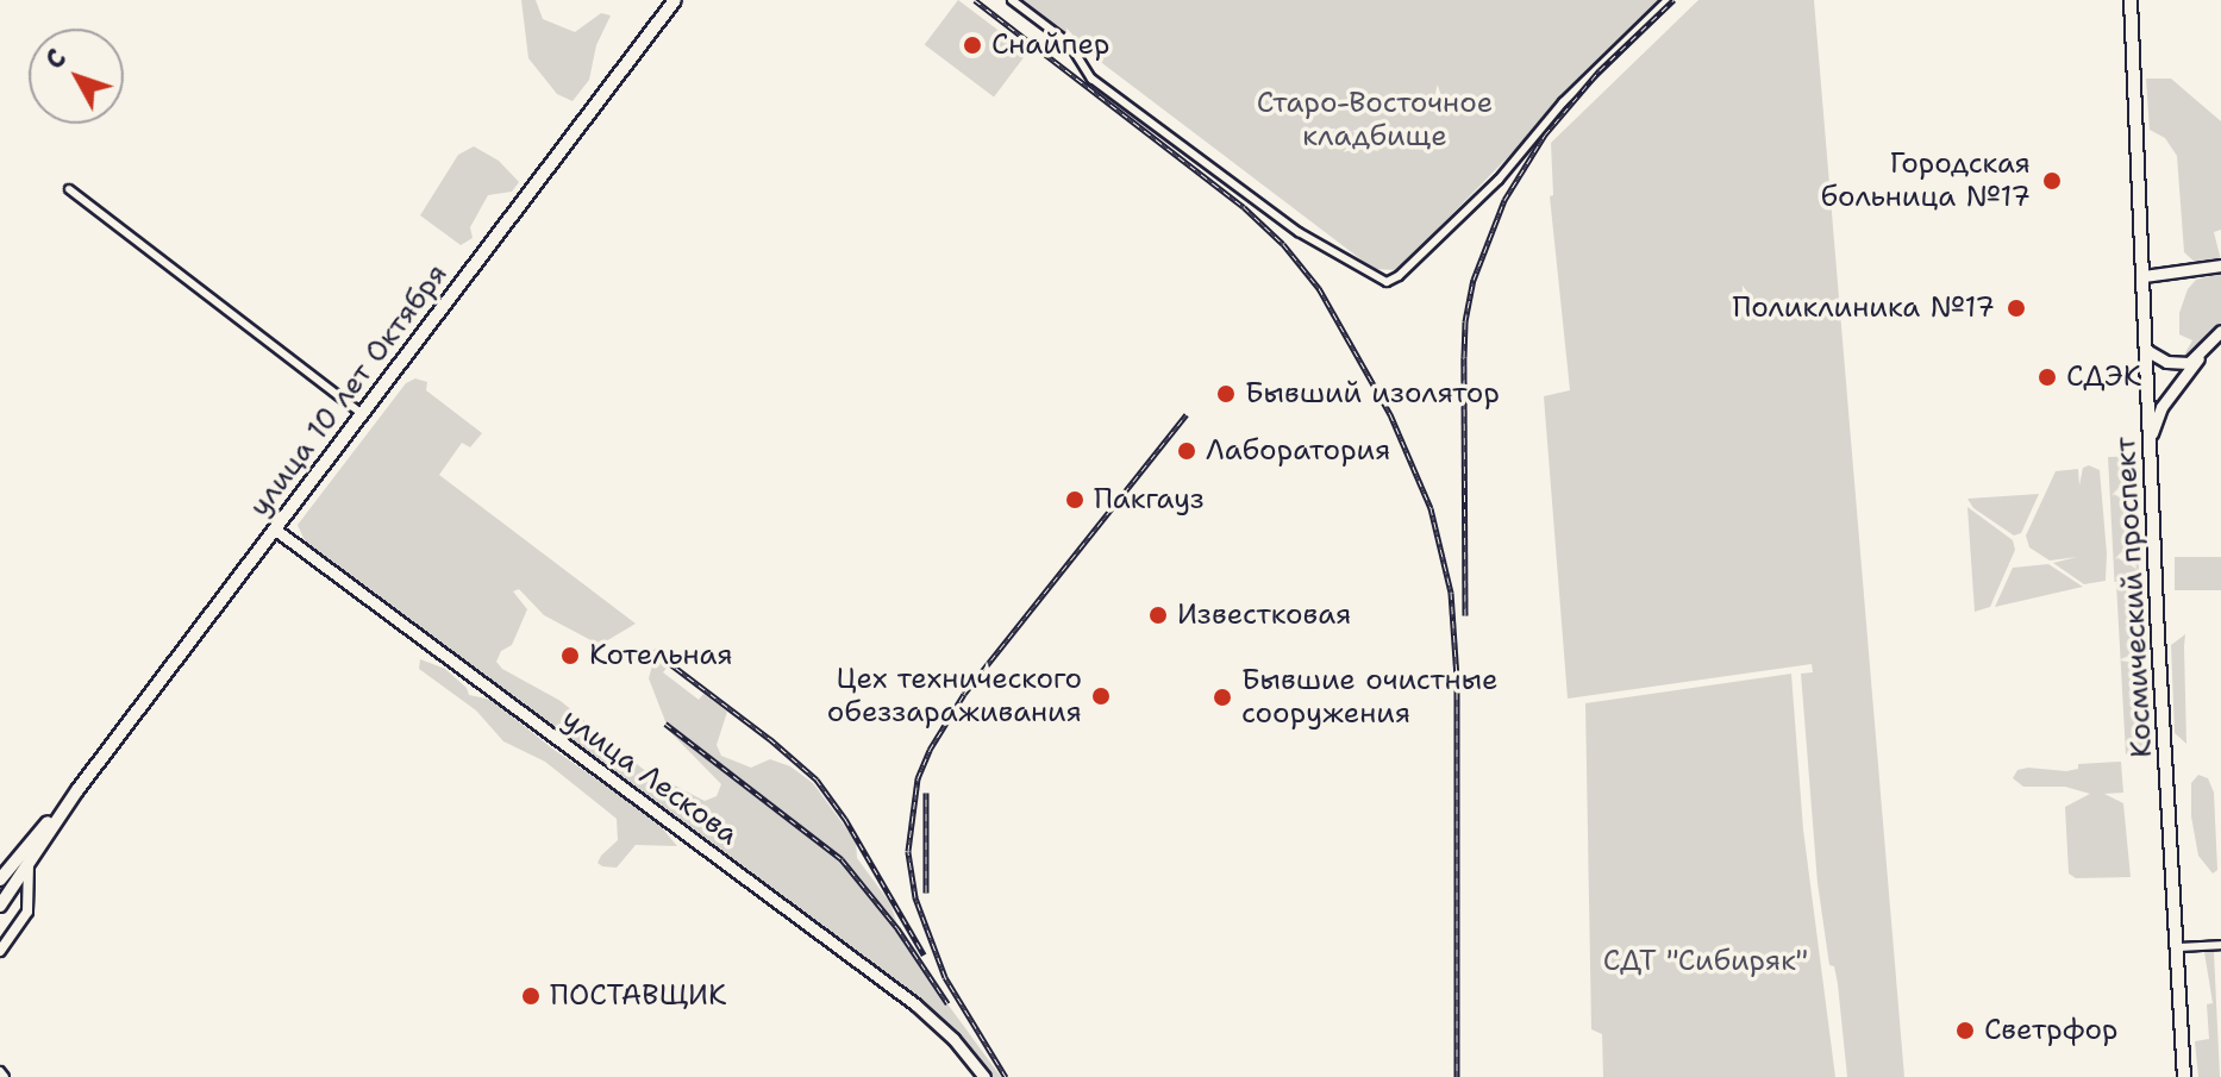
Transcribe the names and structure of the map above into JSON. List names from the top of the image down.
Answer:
{
  "streets": {
    "main road": ["улица 10 лет Октября", "Космический проспект", "улица Лескова"]
  },
  "crossings": [
    ["улица 10 лет Октября", "улица Лескова"]
  ],
  "parks": ["Старо-Восточное кладбище", "СДТ \"Сибиряк\""],
  "places": [
    "Снайпер",
    "Городская больница №17",
    "Поликлиника №17",
    "СДЭК",
    "Бывший изолятор",
    "Лаборатория",
    "Пакгауз",
    "Известковая",
    "Котельная",
    "Цех технического обеззараживания",
    "Бывшие очистные сооружения",
    "ПОСТАВЩИК",
    "Светрфор"
  ],
  "north": "top left"
}
